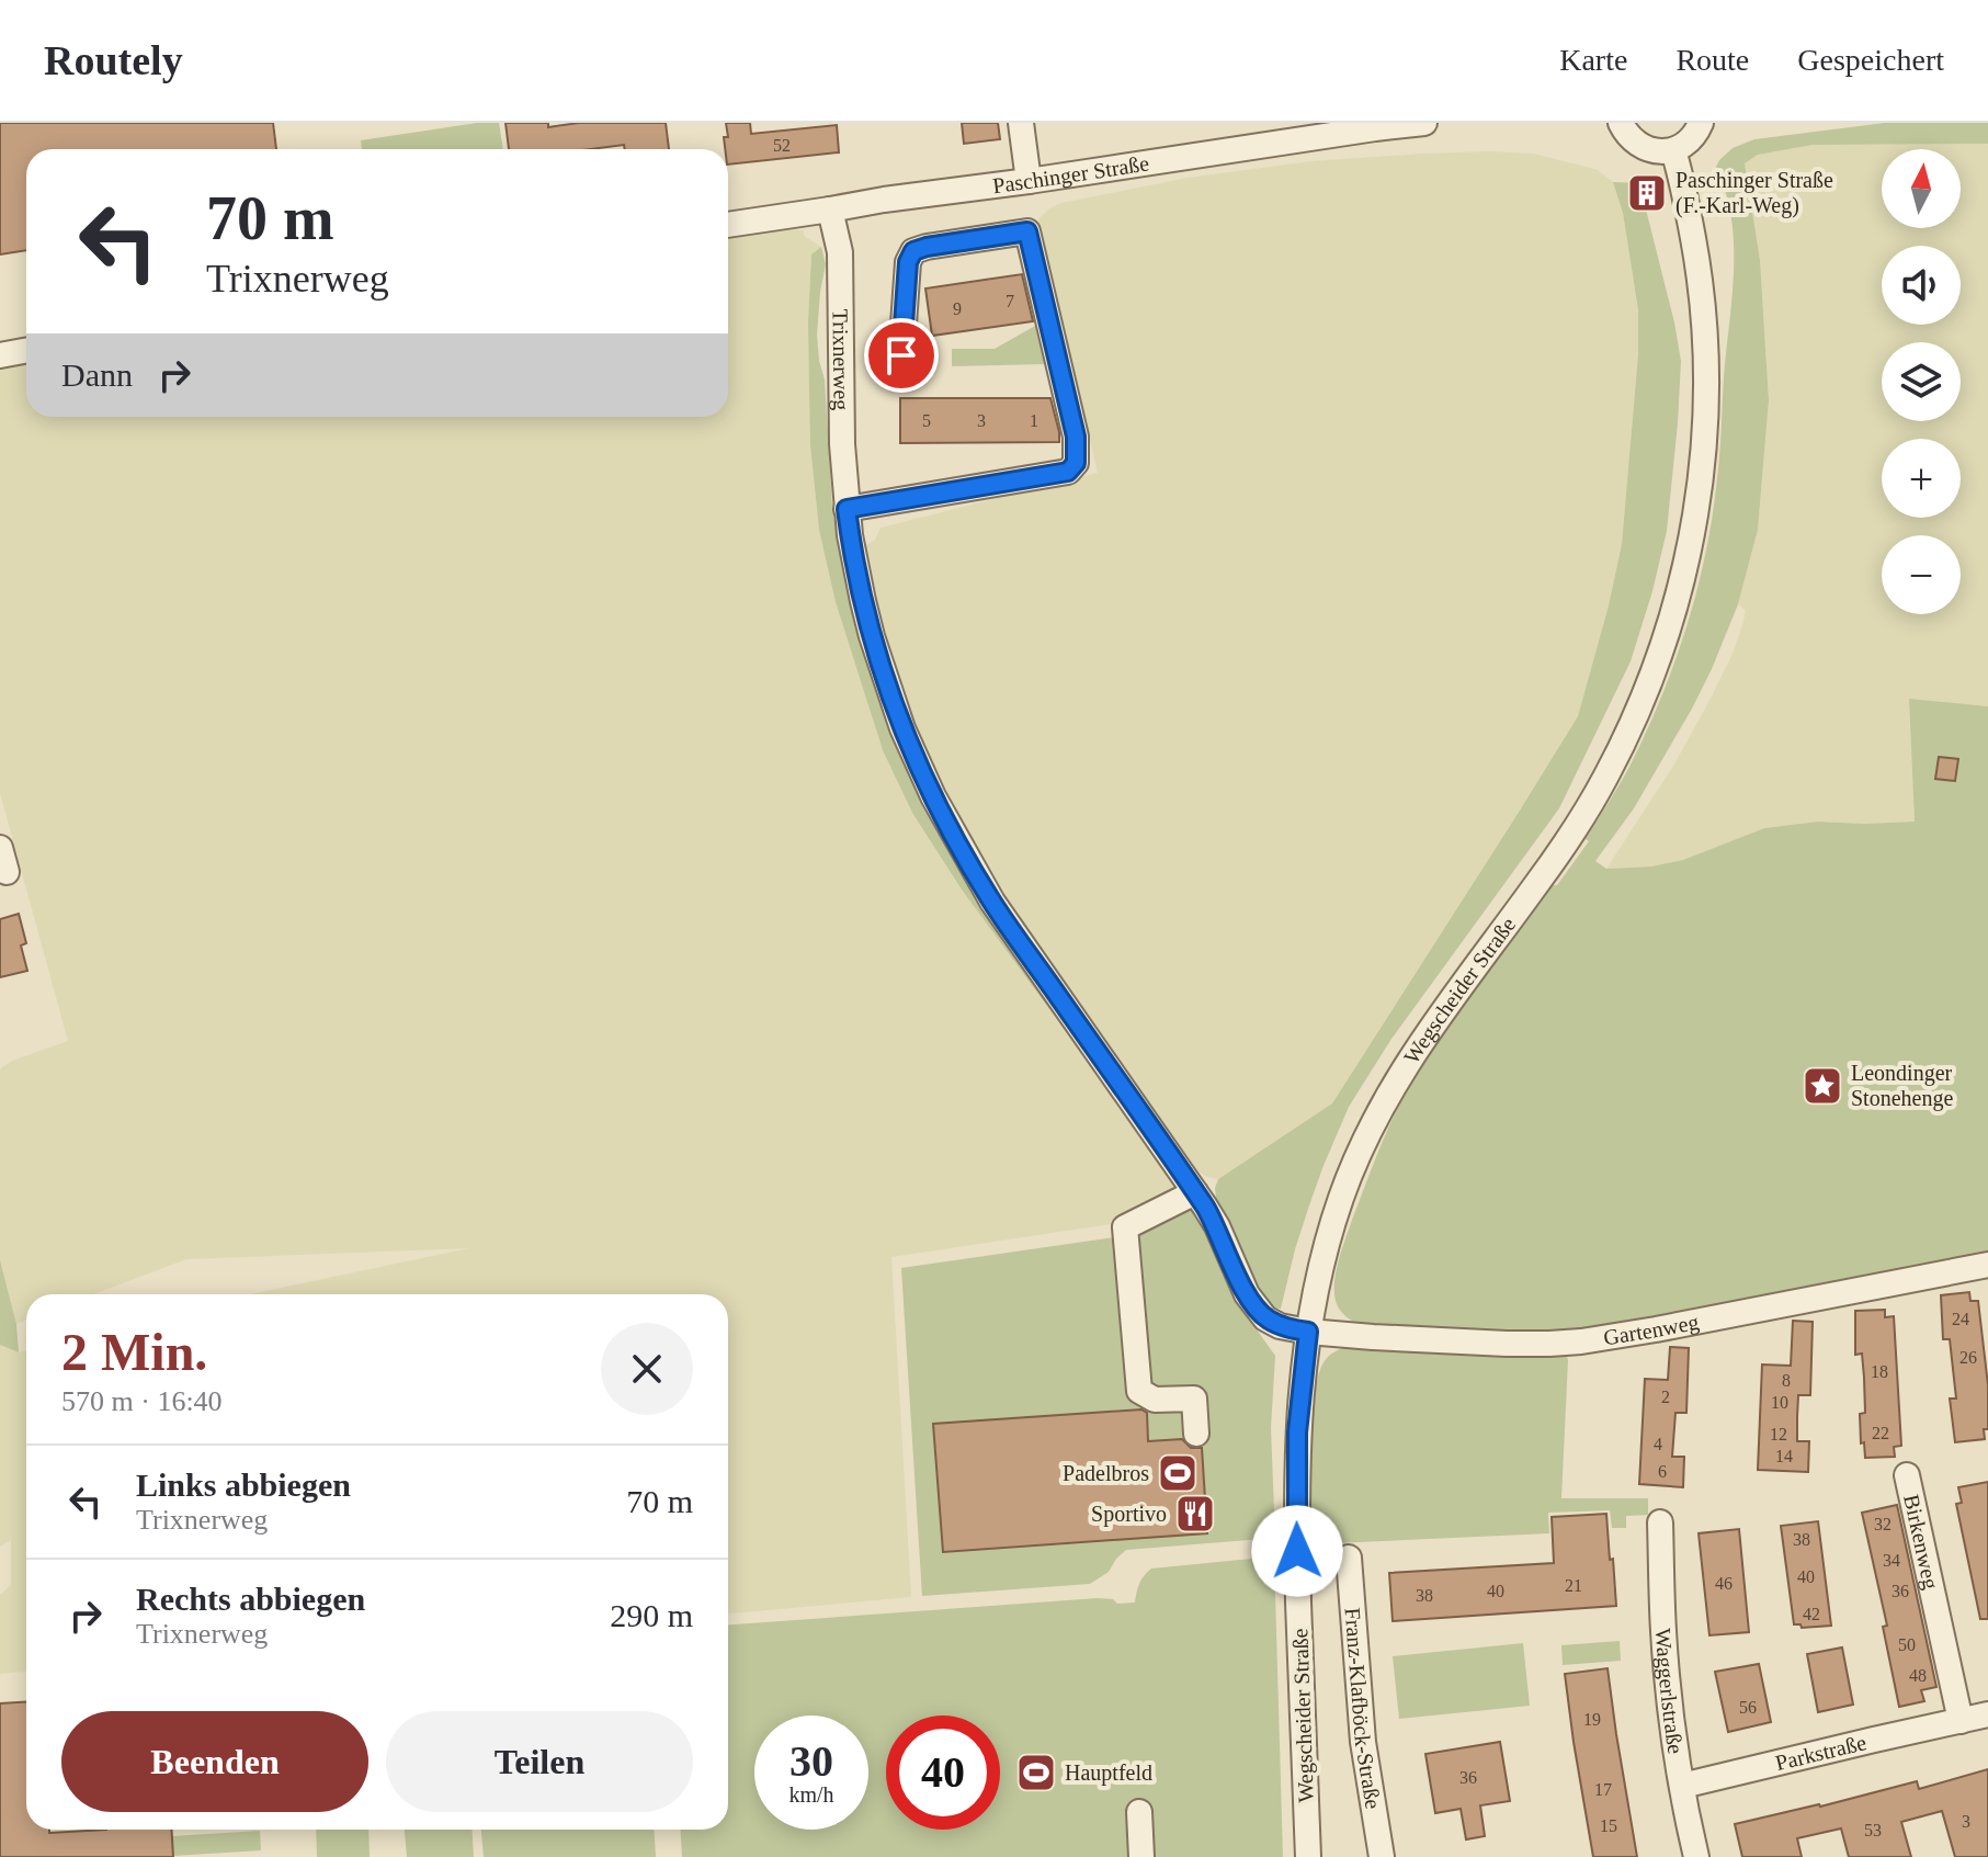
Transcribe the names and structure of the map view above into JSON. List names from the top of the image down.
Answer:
{
  "streets": {
    "street": [
      "Paschinger Straße",
      "Trixnerweg",
      "Wegscheider Straße",
      "Gartenweg",
      "Birkenweg",
      "Waggerlstraße",
      "Franz-Klafböck-Straße",
      "Parkstraße"
    ]
  },
  "crossings": [
    ["Paschinger Straße", "Trixnerweg"],
    ["Trixnerweg", "Wegscheider Straße"],
    ["Trixnerweg", "Gartenweg"],
    ["Wegscheider Straße", "Gartenweg"],
    ["Birkenweg", "Parkstraße"],
    ["Waggerlstraße", "Parkstraße"]
  ],
  "places": {
    "building": ["Paschinger Straße (F.-Karl-Weg)"],
    "place": ["Leondinger Stonehenge"],
    "sports": ["Padelbros", "Hauptfeld"],
    "restaurant": ["Sportivo"]
  },
  "house_numbers": [
    "52",
    "7",
    "9",
    "5",
    "3",
    "1",
    "24",
    "26",
    "18",
    "8",
    "2",
    "10",
    "22",
    "12",
    "4",
    "14",
    "6",
    "32",
    "38",
    "34",
    "40",
    "46",
    "21",
    "40",
    "36",
    "38",
    "42",
    "50",
    "48",
    "56",
    "19",
    "36",
    "17",
    "3",
    "15",
    "53"
  ],
  "north": "top",
  "page": {
    "header": "Routely",
    "nav": ["Karte", "Route", "Gespeichert"],
    "map_buttons": ["+", "−"],
    "turn": ["70 m", "Trixnerweg"],
    "then": "Dann",
    "heading": ["2 Min.", "570 m · 16:40"],
    "list": [
      {
        "name": "Links abbiegen",
        "note": "Trixnerweg",
        "value": "70 m"
      },
      {
        "name": "Rechts abbiegen",
        "note": "Trixnerweg",
        "value": "290 m"
      }
    ],
    "buttons": ["Beenden", "Teilen"],
    "speed": "30 km/h",
    "limit": "40"
  }
}
